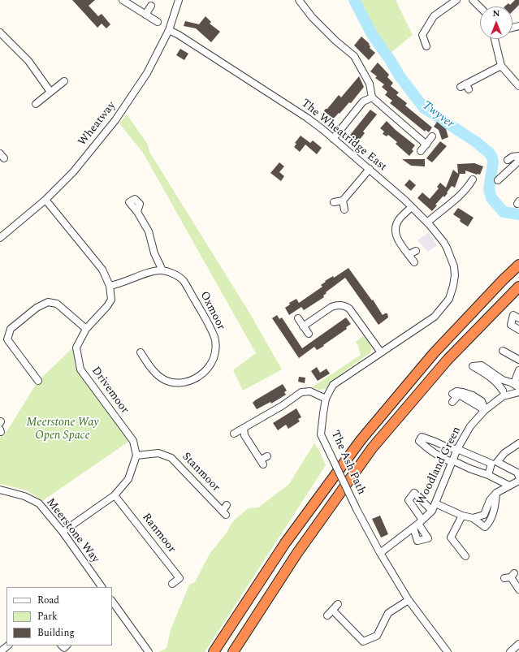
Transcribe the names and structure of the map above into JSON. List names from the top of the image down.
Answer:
{
  "streets": {
    "street": [
      "Wheatway",
      "The Wheatridge East",
      "Oxmoor",
      "Drivemoor",
      "The Ash Path",
      "Woodland Green",
      "Stanmoor",
      "Meerstone Way",
      "Ranmoor"
    ]
  },
  "crossings": [
    ["Wheatway", "The Wheatridge East"],
    ["Wheatway", "Drivemoor"],
    ["The Wheatridge East", "The Ash Path"],
    ["Drivemoor", "Stanmoor"],
    ["The Ash Path", "Woodland Green"]
  ],
  "water": ["Twyver"],
  "parks": ["Meerstone Way Open Space"],
  "legend": ["Road", "Park", "Building"],
  "north": "top"
}
